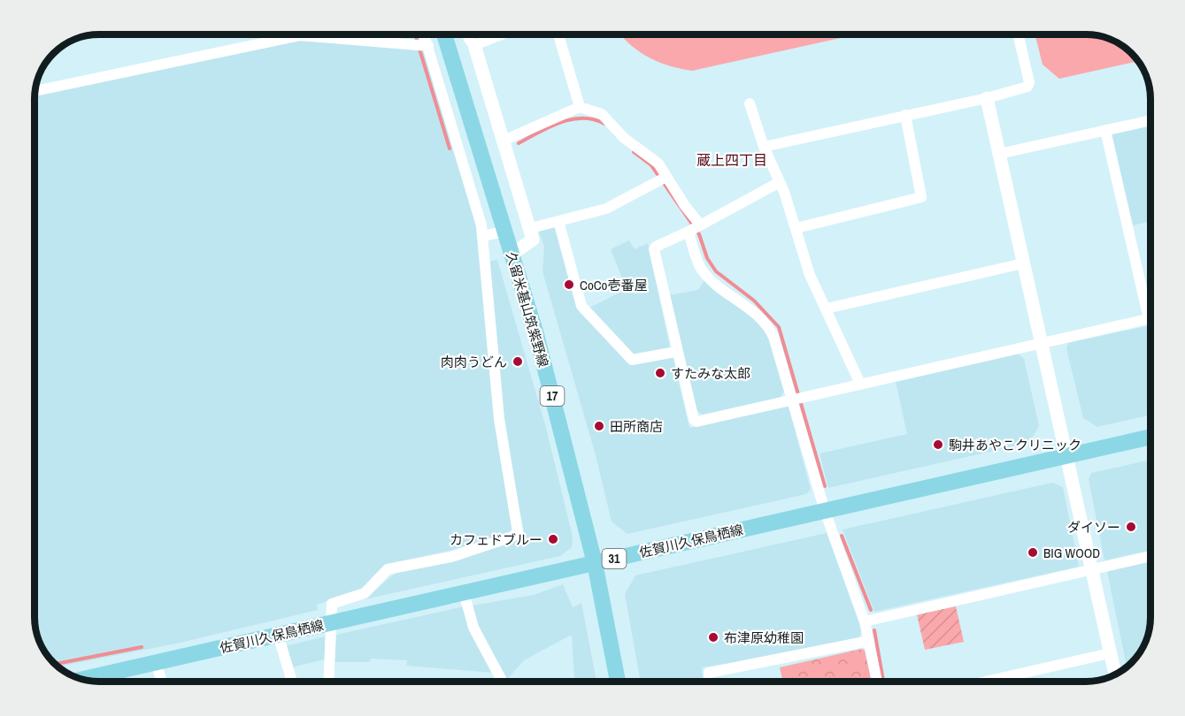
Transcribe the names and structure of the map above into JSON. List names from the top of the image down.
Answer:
{
  "streets": {
    "main road": [
      "久留米基山筑紫野線",
      "17",
      "佐賀川久保鳥栖線",
      "31"
    ]
  },
  "crossings": [
    ["久留米基山筑紫野線", "佐賀川久保鳥栖線"]
  ],
  "districts": ["蔵上四丁目"],
  "places": [
    "CoCo壱番屋",
    "肉肉うどん",
    "すたみな太郎",
    "田所商店",
    "駒井あやこクリニック",
    "ダイソー",
    "カフェドブルー",
    "BIG WOOD",
    "布津原幼稚園"
  ]
}
